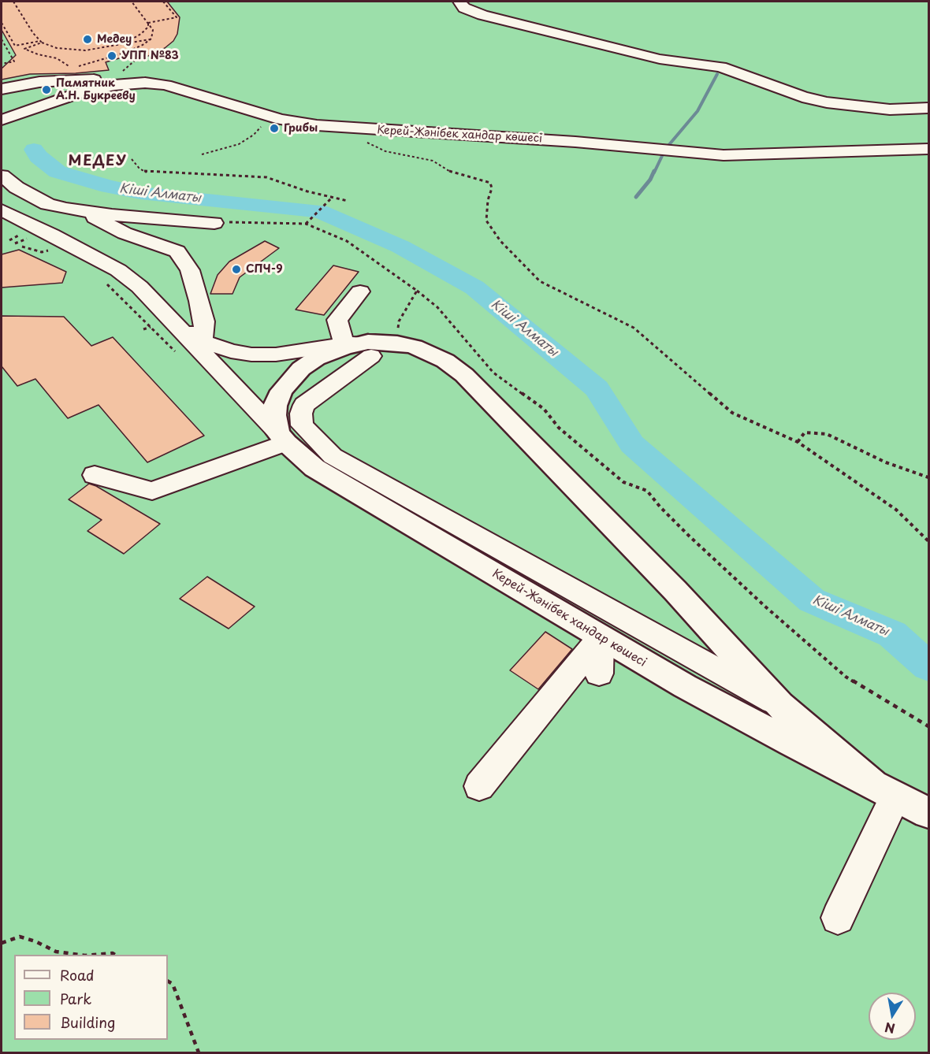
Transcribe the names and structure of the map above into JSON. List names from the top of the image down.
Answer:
{
  "streets": {
    "main road": ["Керей-Жәнібек хандар көшесі"]
  },
  "districts": ["МЕДЕУ"],
  "water": ["Кіші Алматы"],
  "places": [
    "Медеу",
    "УПП №83",
    "Памятник А.Н. Букрееву",
    "Грибы",
    "СПЧ-9"
  ],
  "legend": ["Road", "Park", "Building"],
  "north": "bottom"
}
